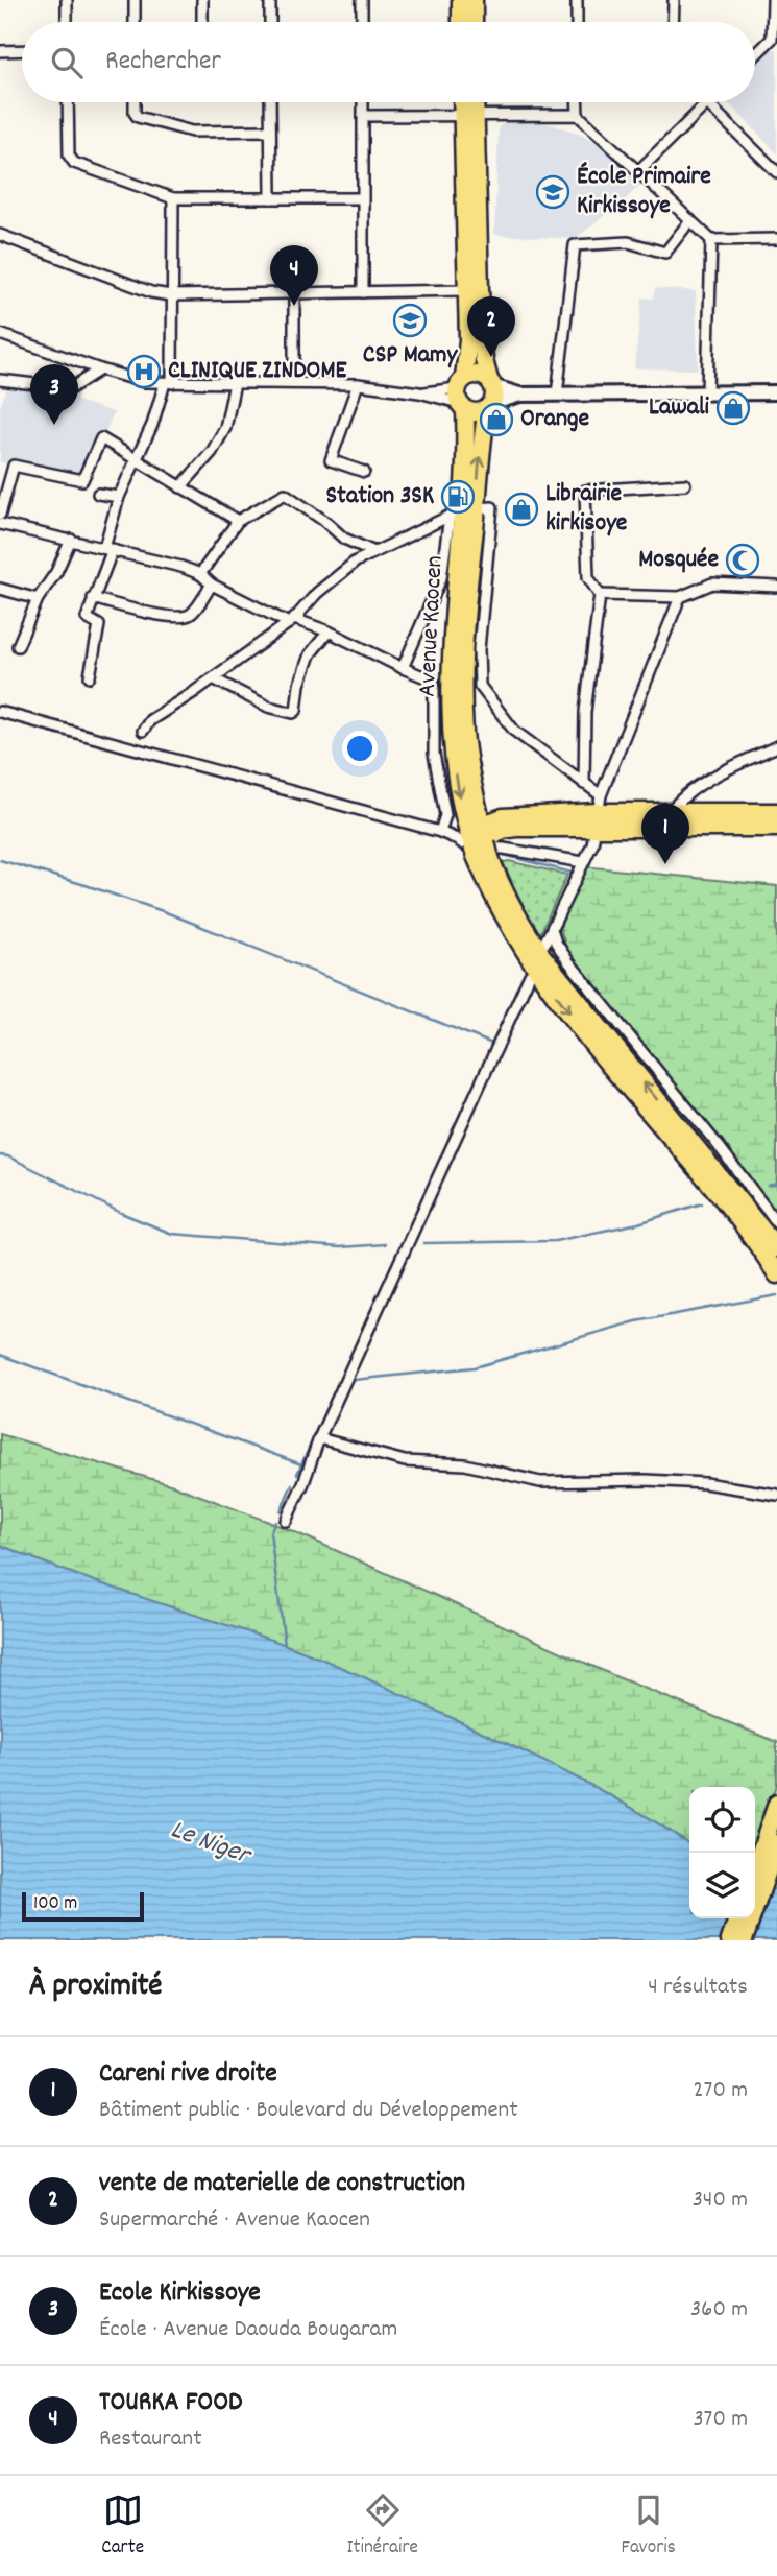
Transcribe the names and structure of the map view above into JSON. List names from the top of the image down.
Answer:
{
  "streets": {
    "highway": ["Avenue Kaocen"]
  },
  "water": ["Le Niger"],
  "places": {
    "school or university": ["École Primaire Kirkissoye", "CSP Mamy"],
    "hospital": ["CLINIQUE ZINDOME"],
    "shop": ["Lawali", "Orange", "Librairie kirkisoye"],
    "fuel station": ["Station 3SK"],
    "mosque": ["Mosquée"]
  },
  "scale_bar": "100 m",
  "page": {
    "search": "Rechercher",
    "pins": [
      "4",
      "2",
      "3",
      "1"
    ],
    "scale": "100 m",
    "heading": ["À proximité", "4 résultats"],
    "list": [
      {
        "mark": "1",
        "name": "Careni rive droite",
        "note": "Bâtiment public · Boulevard du Développement",
        "value": "270 m"
      },
      {
        "mark": "2",
        "name": "vente de materielle de construction",
        "note": "Supermarché · Avenue Kaocen",
        "value": "340 m"
      },
      {
        "mark": "3",
        "name": "Ecole Kirkissoye",
        "note": "École · Avenue Daouda Bougaram",
        "value": "360 m"
      },
      {
        "mark": "4",
        "name": "TOURKA FOOD",
        "note": "Restaurant",
        "value": "370 m"
      }
    ],
    "nav": ["Carte", "Itinéraire", "Favoris"]
  }
}
